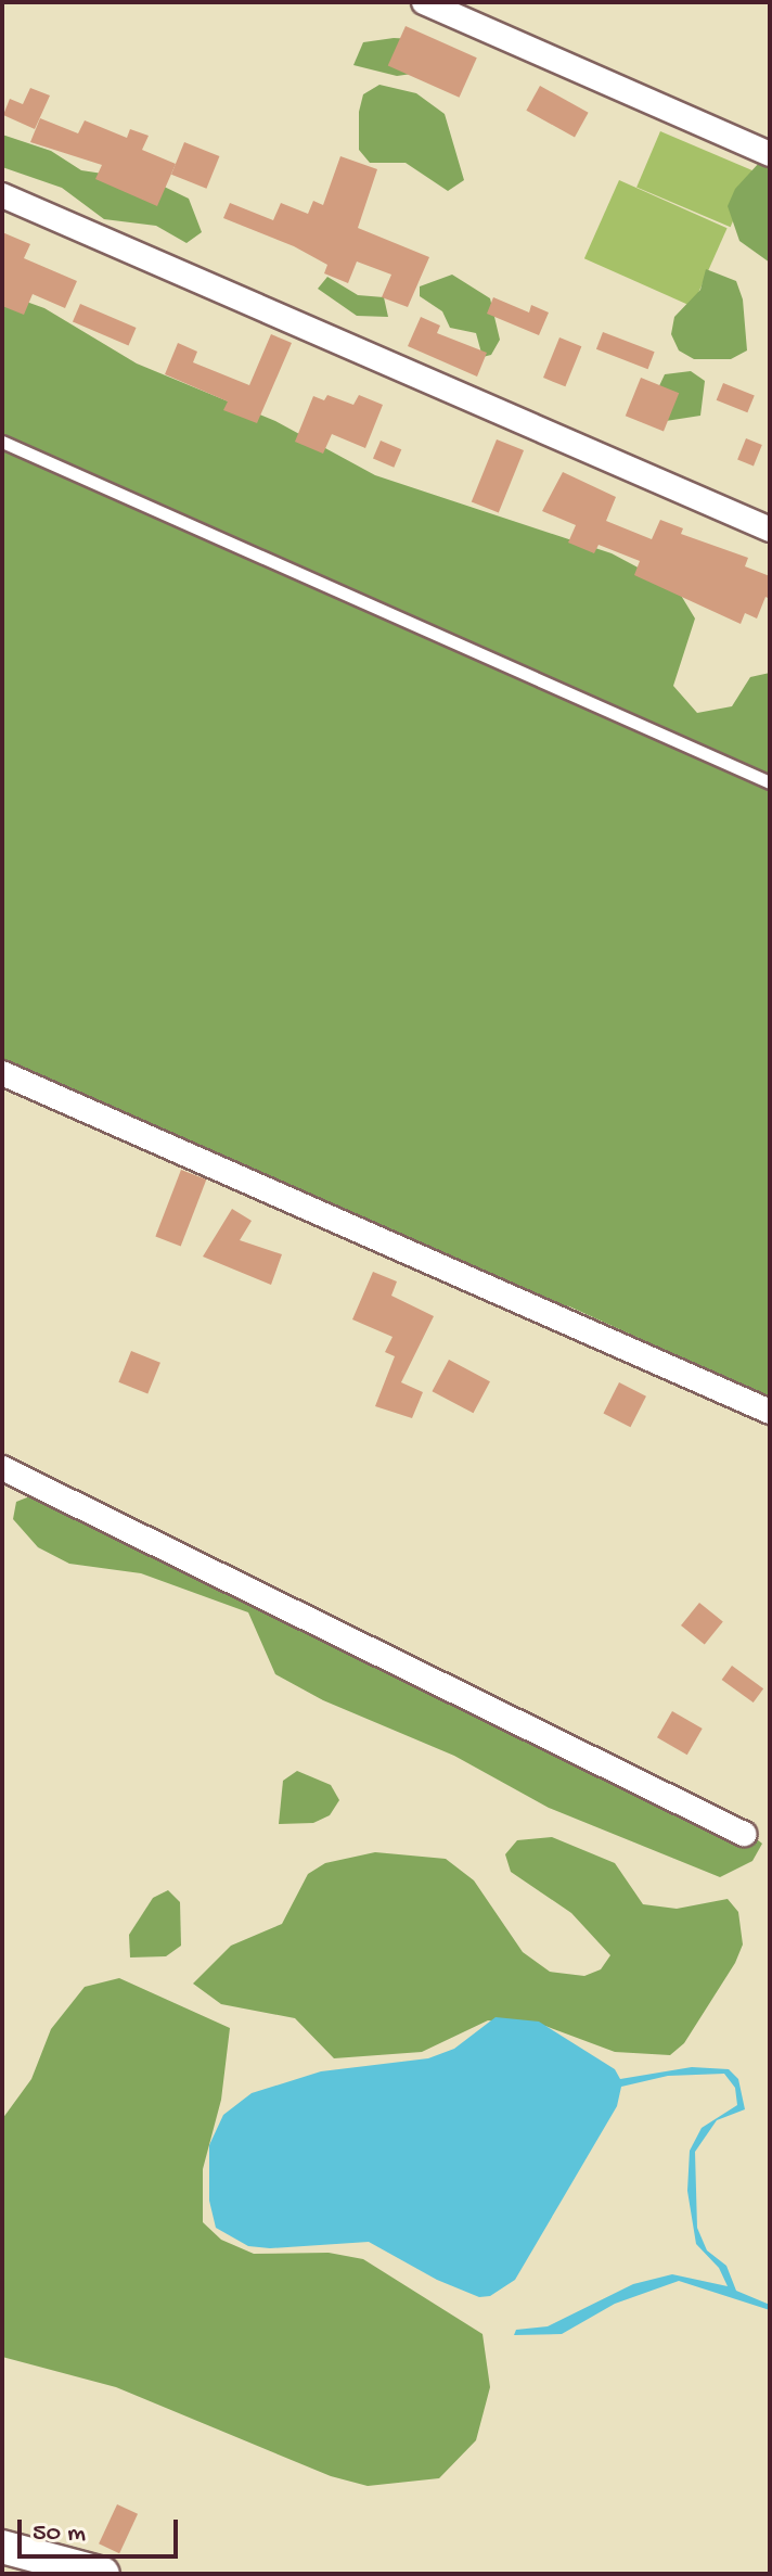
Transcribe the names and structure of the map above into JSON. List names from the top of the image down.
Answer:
{
  "scale_bar": "50 m"
}
